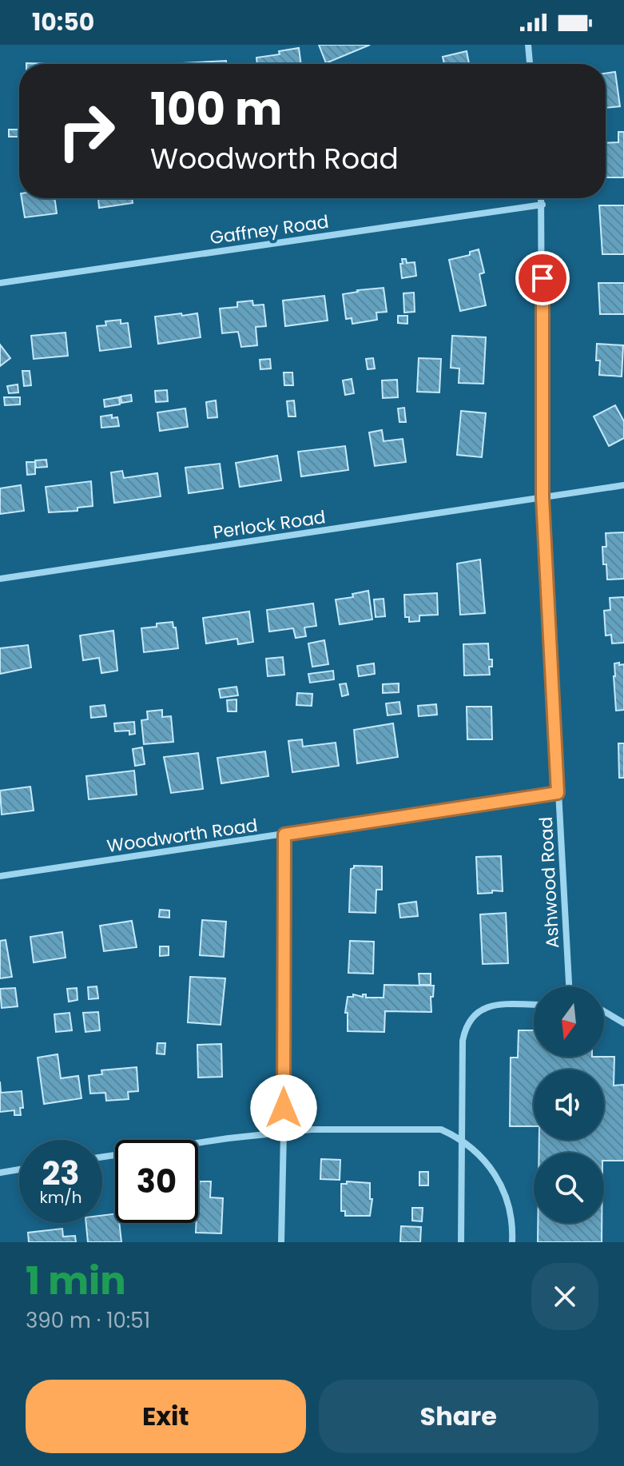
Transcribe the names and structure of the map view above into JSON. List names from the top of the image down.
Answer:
{
  "streets": {
    "street": [
      "Gaffney Road",
      "Perlock Road",
      "Woodworth Road",
      "Ashwood Road"
    ]
  },
  "crossings": [
    ["Gaffney Road", "Ashwood Road"],
    ["Perlock Road", "Ashwood Road"],
    ["Woodworth Road", "Ashwood Road"]
  ],
  "north": "bottom",
  "page": {
    "status": "10:50",
    "turn": ["100 m", "Woodworth Road"],
    "speed": "23 km/h",
    "limit": "30",
    "heading": ["1 min", "390 m · 10:51"],
    "buttons": ["Exit", "Share"]
  }
}
